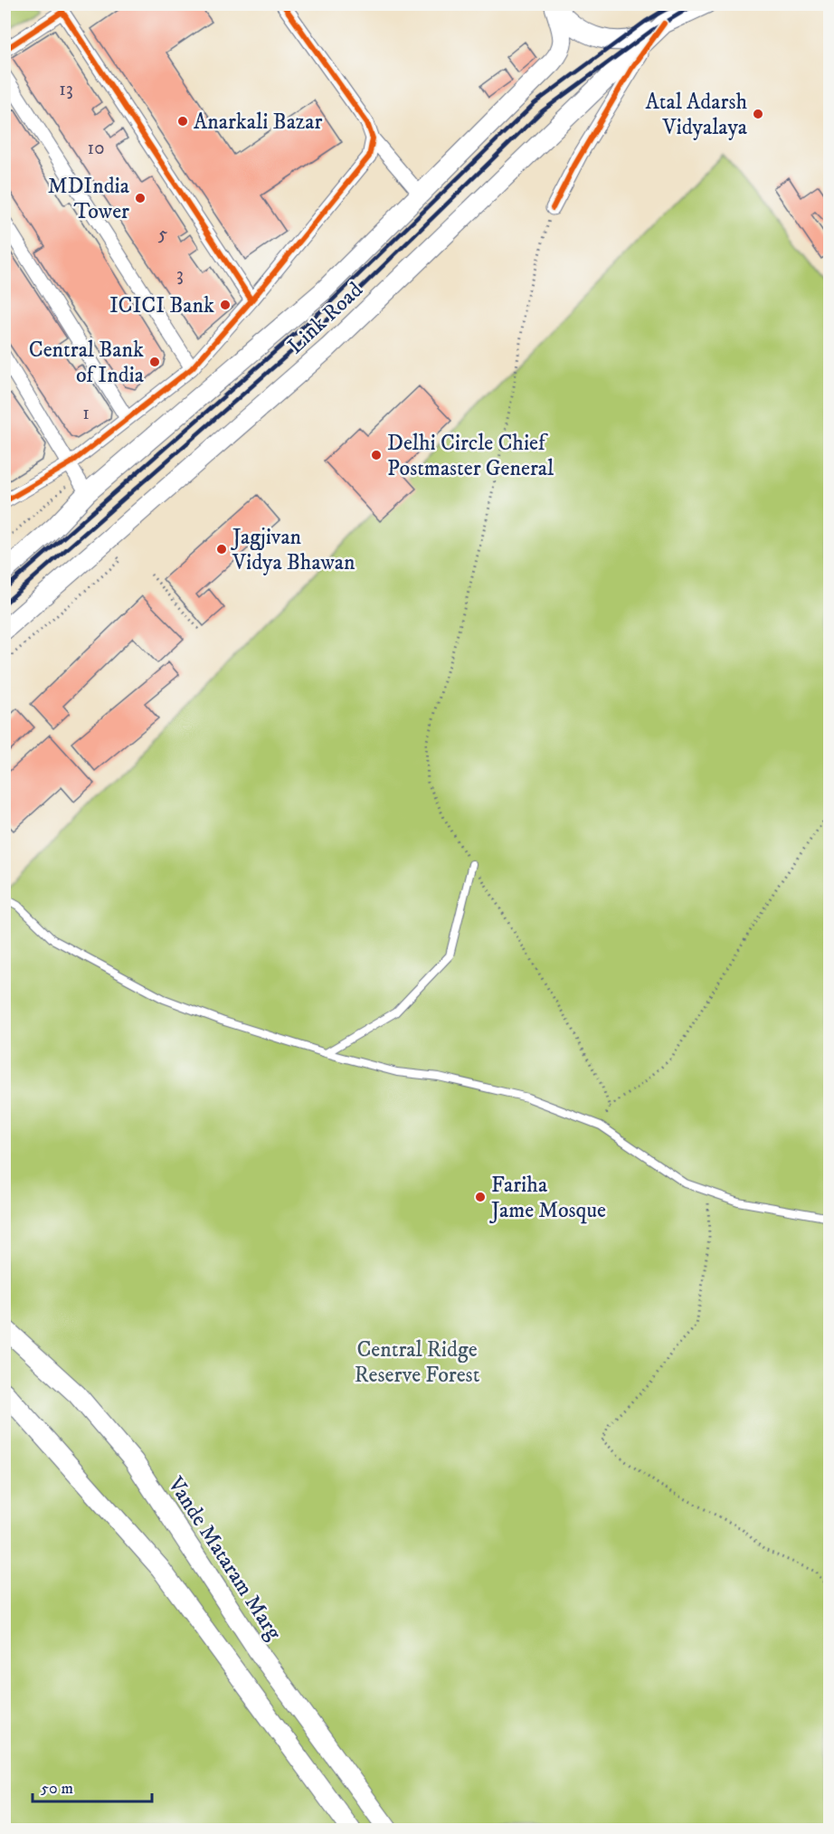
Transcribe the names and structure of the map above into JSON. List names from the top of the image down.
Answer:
{
  "streets": {
    "main road": ["Link Road", "Vande Mataram Marg"]
  },
  "parks": ["Central Ridge Reserve Forest"],
  "places": [
    "Atal Adarsh Vidyalaya",
    "Anarkali Bazar",
    "MDIndia Tower",
    "ICICI Bank",
    "Central Bank of India",
    "Delhi Circle Chief Postmaster General",
    "Jagjivan Vidya Bhawan",
    "Fariha Jame Mosque"
  ],
  "house_numbers": [
    "13",
    "10",
    "5",
    "3",
    "1"
  ],
  "scale_bar": "50 m"
}
